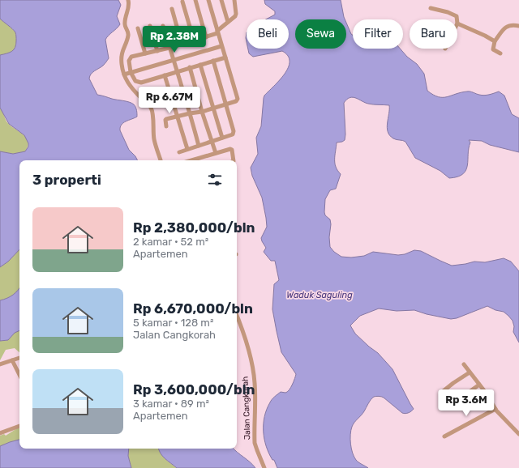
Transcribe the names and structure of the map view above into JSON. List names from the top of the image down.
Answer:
{
  "streets": {
    "street": ["Jalan Cangkorah"]
  },
  "water": ["Waduk Saguling"],
  "page": {
    "chip": [
      "Beli",
      "Sewa",
      "Filter",
      "Baru"
    ],
    "price": ["Rp 2.38M", "Rp 6.67M", "Rp 3.6M"],
    "heading": "3 properti",
    "list": [
      {
        "name": "Rp 2,380,000/bln",
        "note": "2 kamar · 52 m² · Apartemen"
      },
      {
        "name": "Rp 6,670,000/bln",
        "note": "5 kamar · 128 m² · Jalan Cangkorah"
      },
      {
        "name": "Rp 3,600,000/bln",
        "note": "3 kamar · 89 m² · Apartemen"
      }
    ]
  }
}
